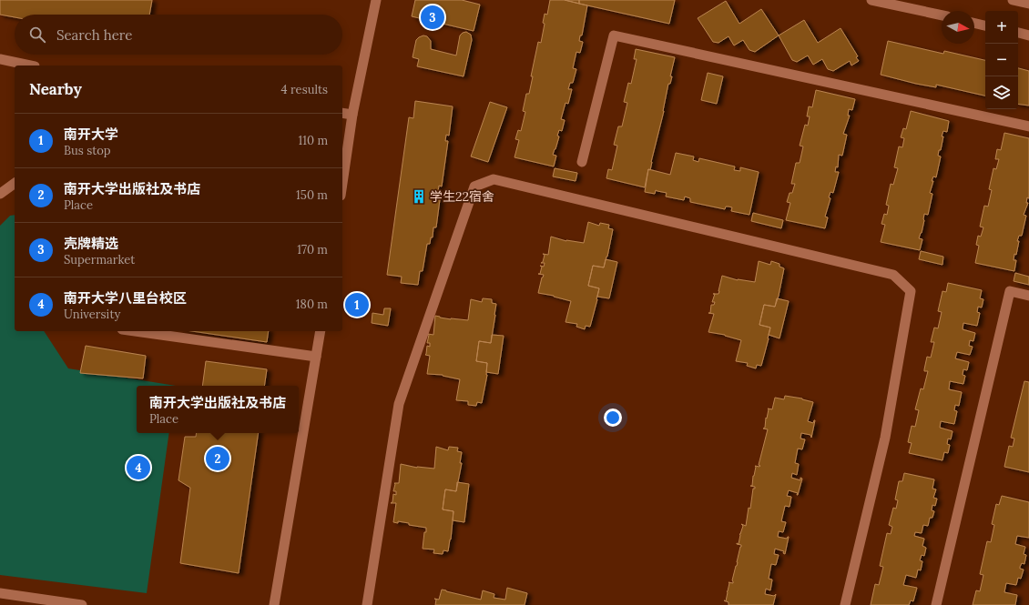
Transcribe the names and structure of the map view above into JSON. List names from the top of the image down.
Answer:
{
  "places": {
    "building": ["学生22宿舍"]
  },
  "north": "right",
  "page": {
    "pins": [
      "3",
      "1",
      "2",
      "4"
    ],
    "map_buttons": ["+", "−"],
    "search": "Search here",
    "heading": ["Nearby", "4 results"],
    "list": [
      {
        "mark": "1",
        "name": "南开大学",
        "note": "Bus stop",
        "value": "110 m"
      },
      {
        "mark": "2",
        "name": "南开大学出版社及书店",
        "note": "Place",
        "value": "150 m"
      },
      {
        "mark": "3",
        "name": "壳牌精选",
        "note": "Supermarket",
        "value": "170 m"
      },
      {
        "mark": "4",
        "name": "南开大学八里台校区",
        "note": "University",
        "value": "180 m"
      }
    ],
    "popup": ["南开大学出版社及书店", "Place"]
  }
}
